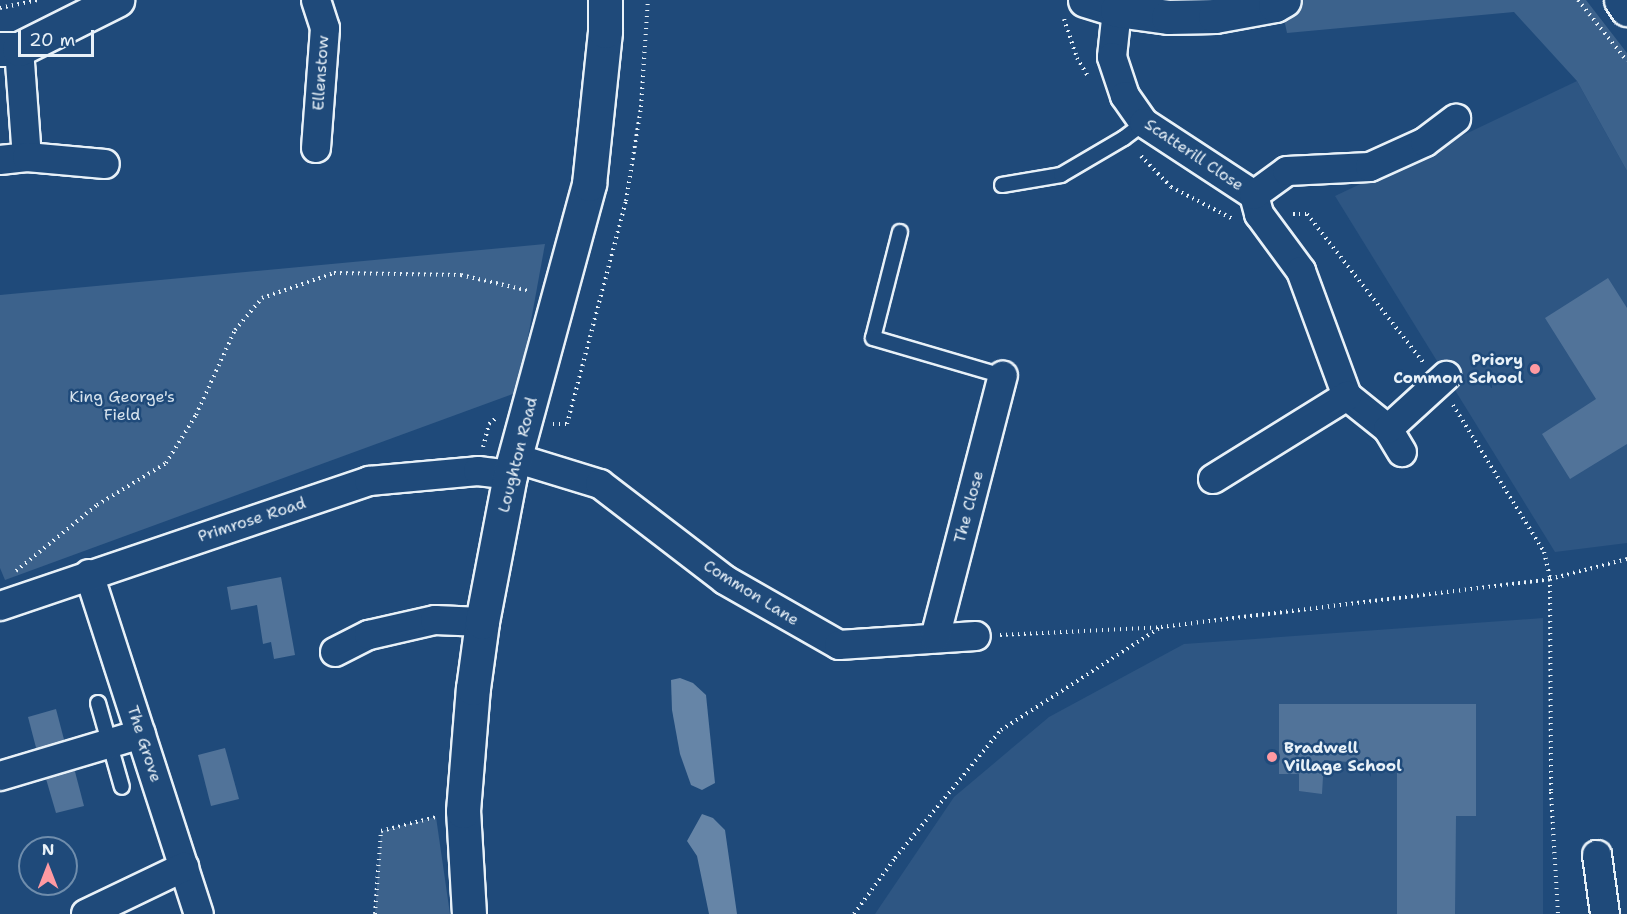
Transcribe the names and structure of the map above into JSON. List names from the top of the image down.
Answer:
{
  "streets": {
    "street": [
      "Ellenstow",
      "Scatterill Close",
      "Loughton Road",
      "The Close",
      "Primrose Road",
      "Common Lane",
      "The Grove"
    ]
  },
  "crossings": [
    ["Loughton Road", "Primrose Road"],
    ["Loughton Road", "Common Lane"],
    ["The Close", "Common Lane"],
    ["Primrose Road", "Common Lane"],
    ["Primrose Road", "The Grove"]
  ],
  "parks": ["King George's Field"],
  "places": ["Priory Common School", "Bradwell Village School"],
  "scale_bar": "20 m",
  "north": "top"
}
